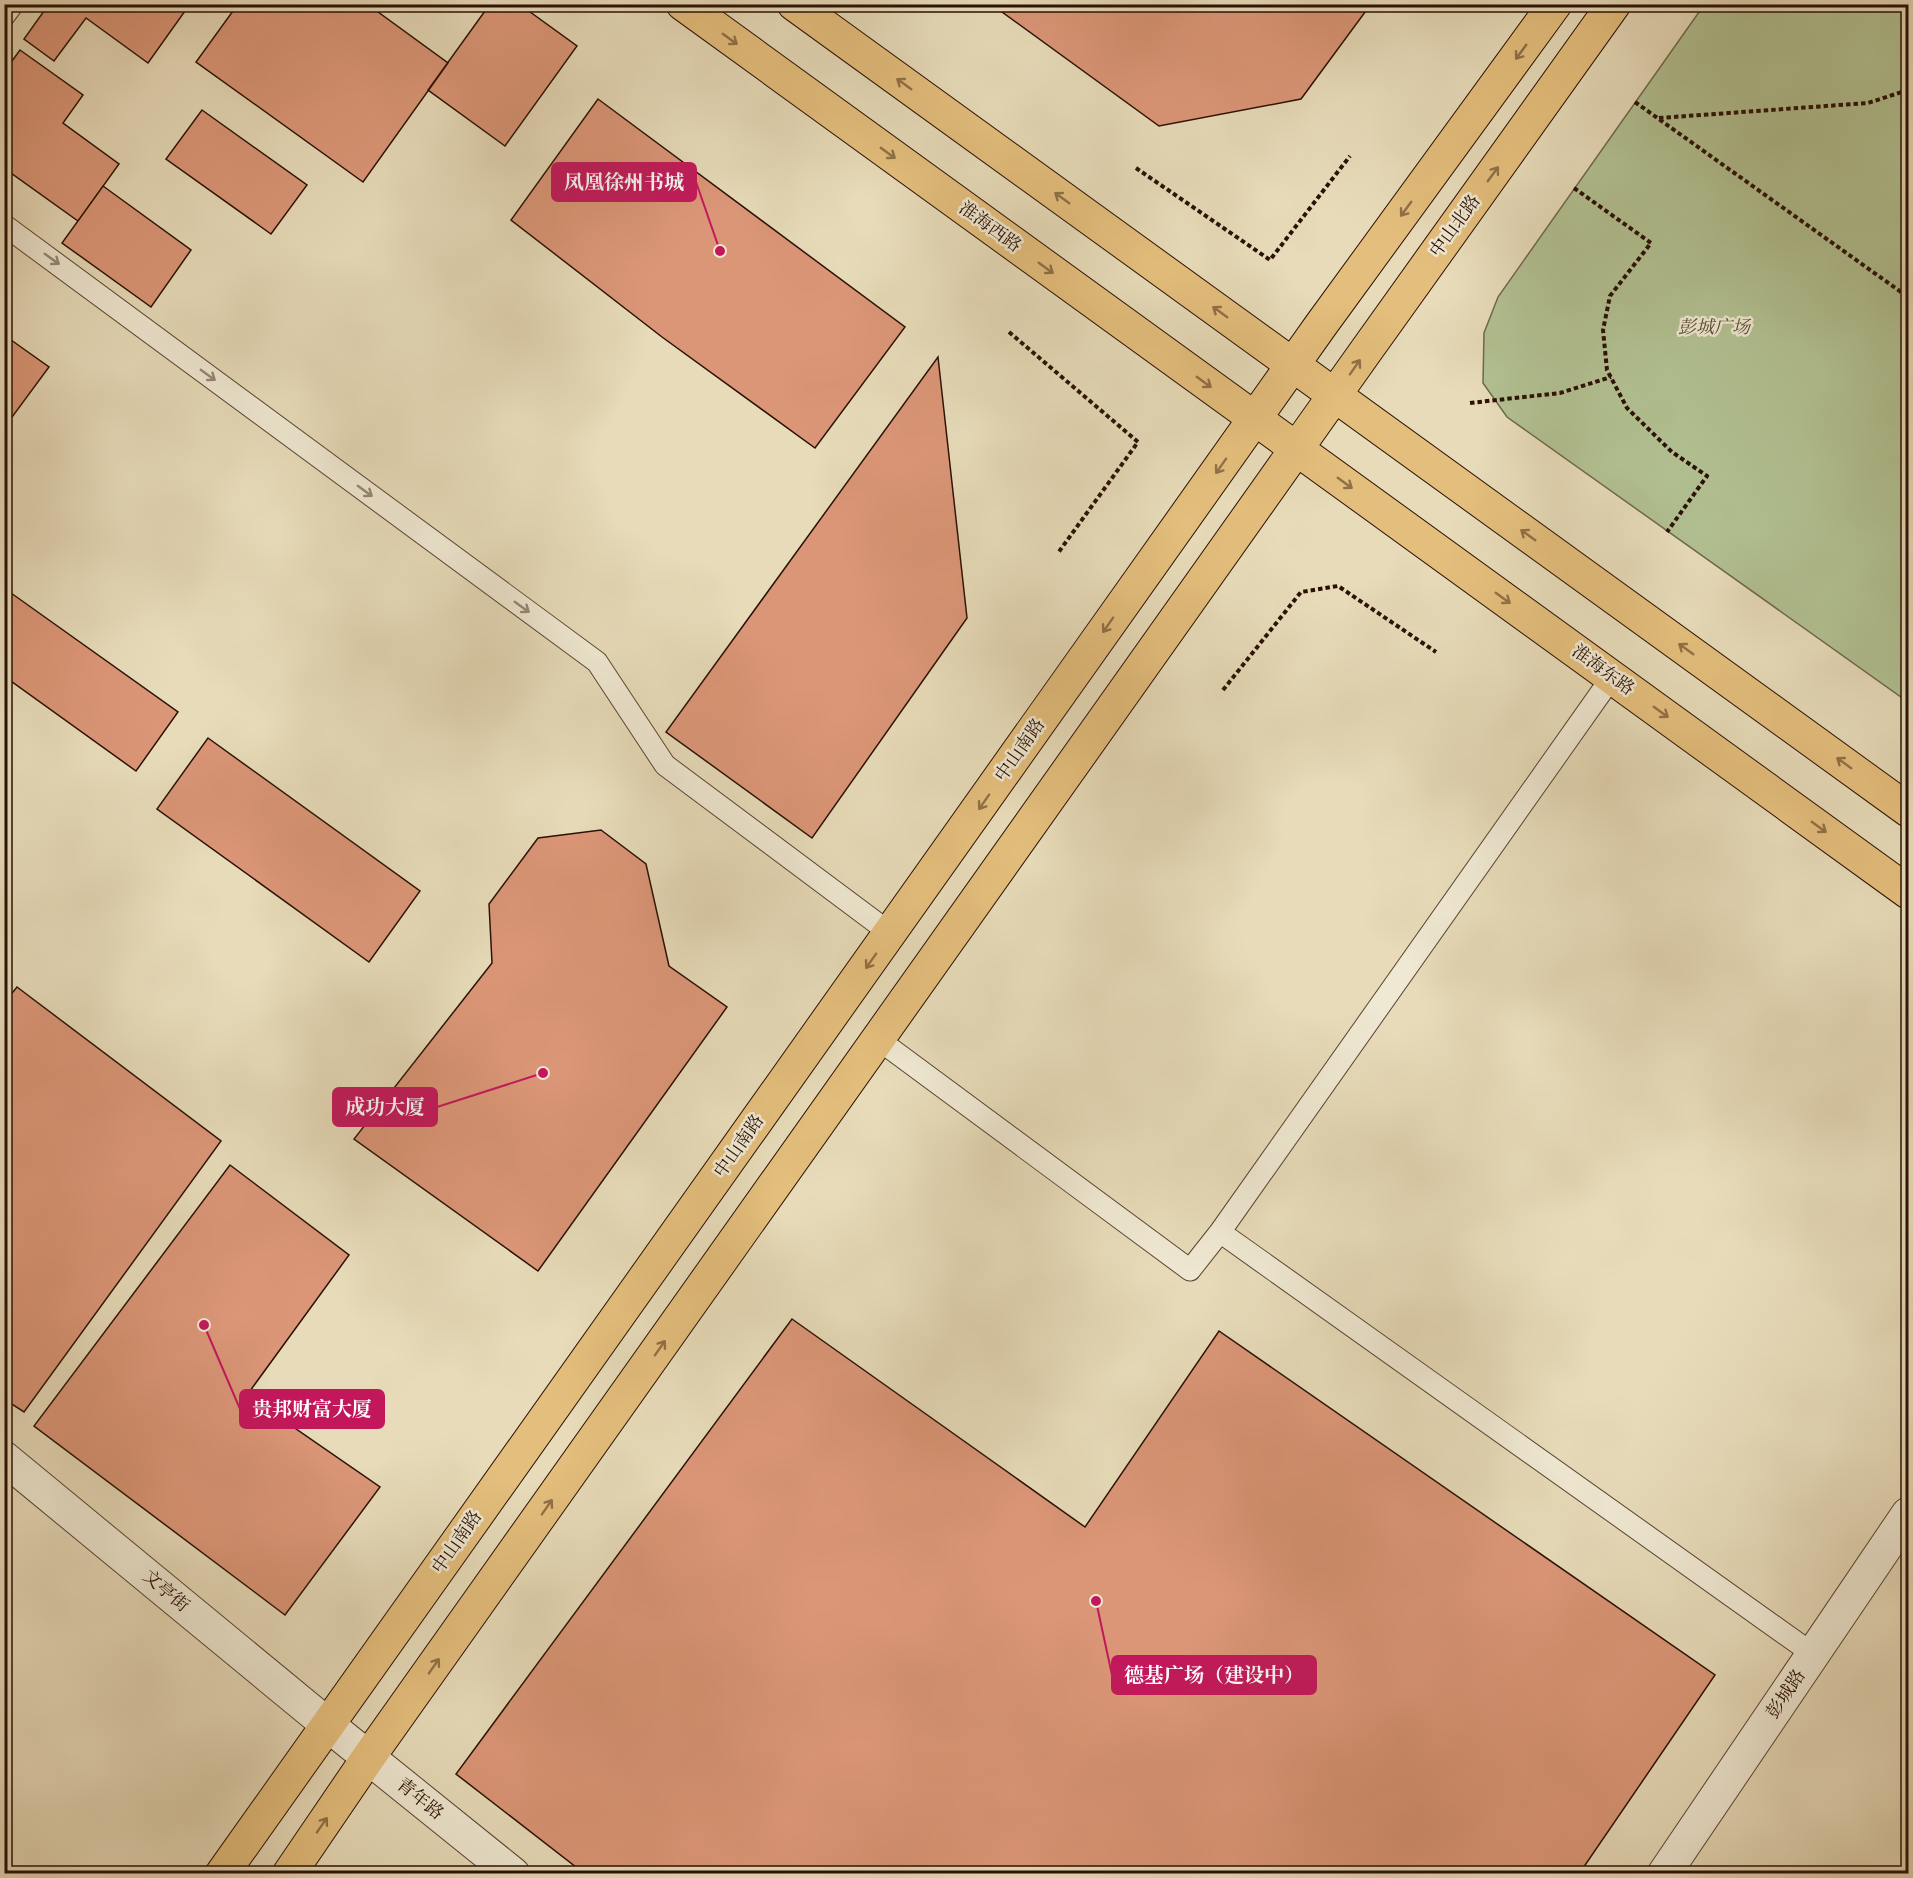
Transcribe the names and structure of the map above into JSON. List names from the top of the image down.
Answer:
{
  "streets": {
    "main road": [
      "中山北路",
      "淮海西路",
      "淮海东路",
      "中山南路"
    ],
    "street": ["文亭街", "彭城路", "青年路"]
  },
  "crossings": [
    ["中山北路", "淮海西路"],
    ["中山北路", "淮海东路"],
    ["淮海西路", "淮海东路"],
    ["淮海西路", "中山南路"],
    ["中山南路", "文亭街"],
    ["中山南路", "青年路"],
    ["文亭街", "青年路"]
  ],
  "parks": ["彭城广场"],
  "places": [
    "凤凰徐州书城",
    "成功大厦",
    "贵邦财富大厦",
    "德基广场（建设中）"
  ]
}
